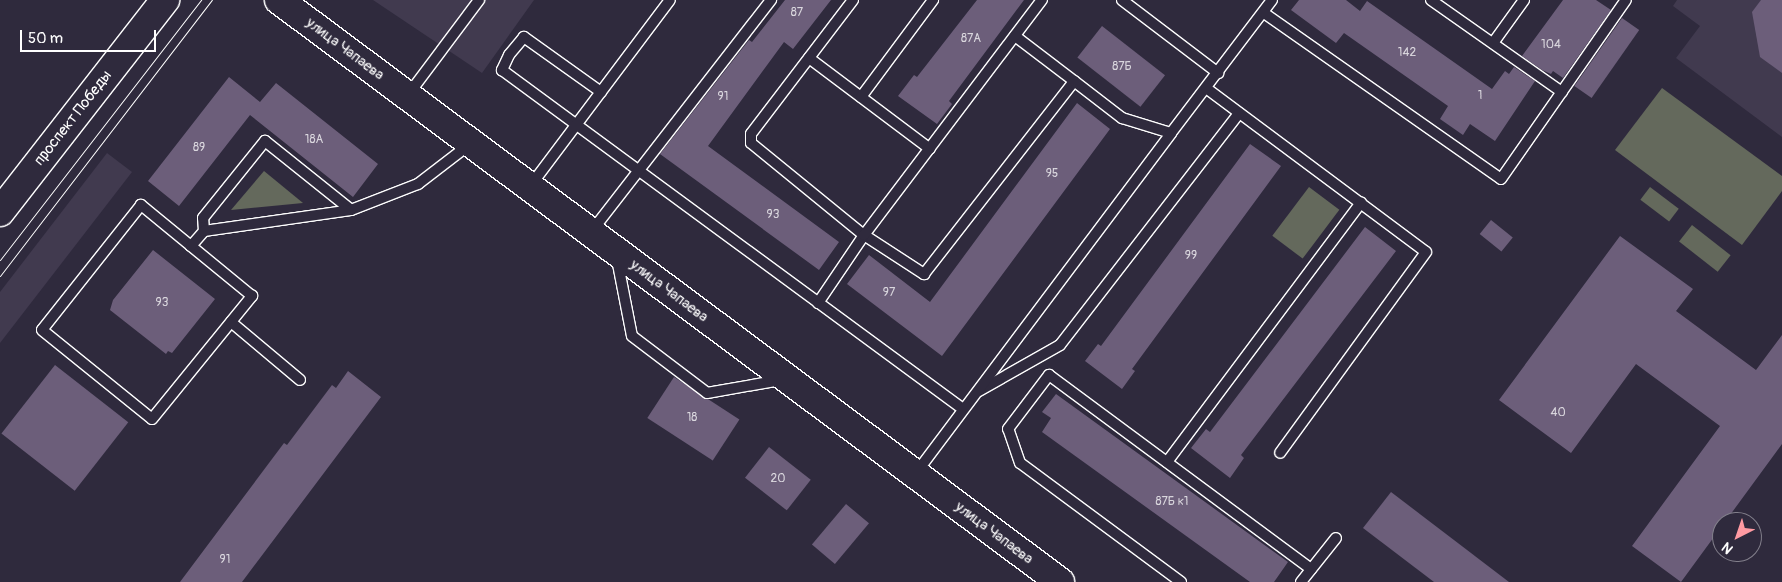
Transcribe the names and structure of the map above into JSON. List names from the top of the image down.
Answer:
{
  "streets": {
    "main road": ["улица Чапаева", "проспект Победы"]
  },
  "house_numbers": [
    "87",
    "87А",
    "104",
    "142",
    "87Б",
    "1",
    "91",
    "18А",
    "89",
    "95",
    "93",
    "99",
    "97",
    "93",
    "40",
    "18",
    "20",
    "87Б к1",
    "91"
  ],
  "scale_bar": "50 m",
  "north": "bottom left"
}
